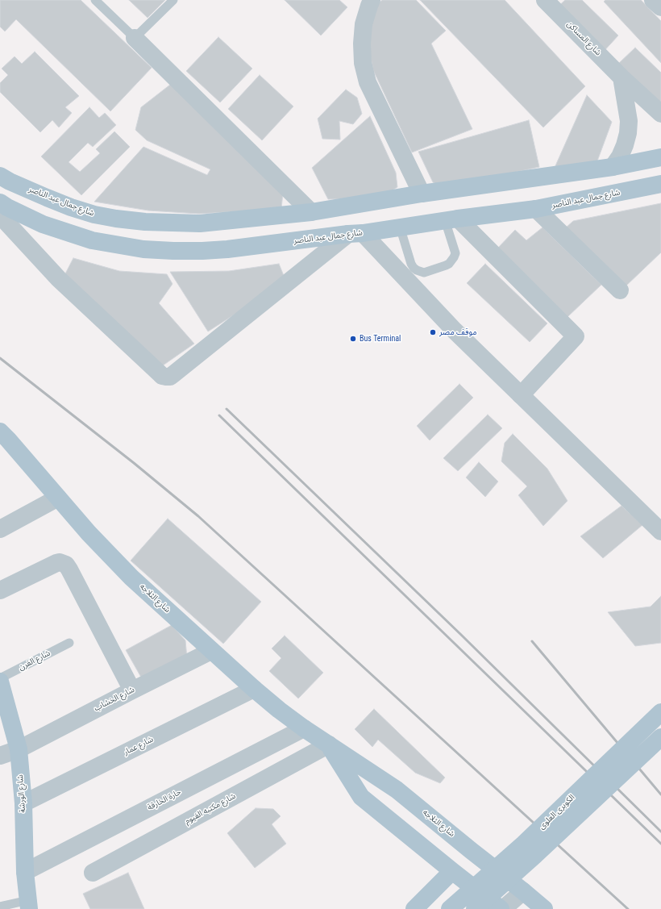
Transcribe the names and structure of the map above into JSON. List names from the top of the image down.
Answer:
{
  "streets": {
    "main road": [
      "شارع جمال عبد الناصر",
      "شارع الثلاجه",
      "شارع الورشة",
      "الكوبرى العلوى"
    ],
    "street": [
      "شارع المساكن",
      "شارع الخشاب",
      "شارع عمار",
      "حارة الخارقة",
      "شارع مكتبه الفيوم"
    ],
    "lane": ["شارع الفرن"]
  },
  "crossings": [
    ["شارع الثلاجه", "شارع الخشاب"],
    ["شارع الثلاجه", "شارع عمار"],
    ["شارع الثلاجه", "حارة الخارقة"],
    ["شارع الثلاجه", "شارع مكتبه الفيوم"],
    ["شارع الخشاب", "شارع الورشة"],
    ["شارع عمار", "شارع الورشة"],
    ["شارع الورشة", "حارة الخارقة"]
  ],
  "places": ["موقف مصر", "Bus Terminal"]
}
